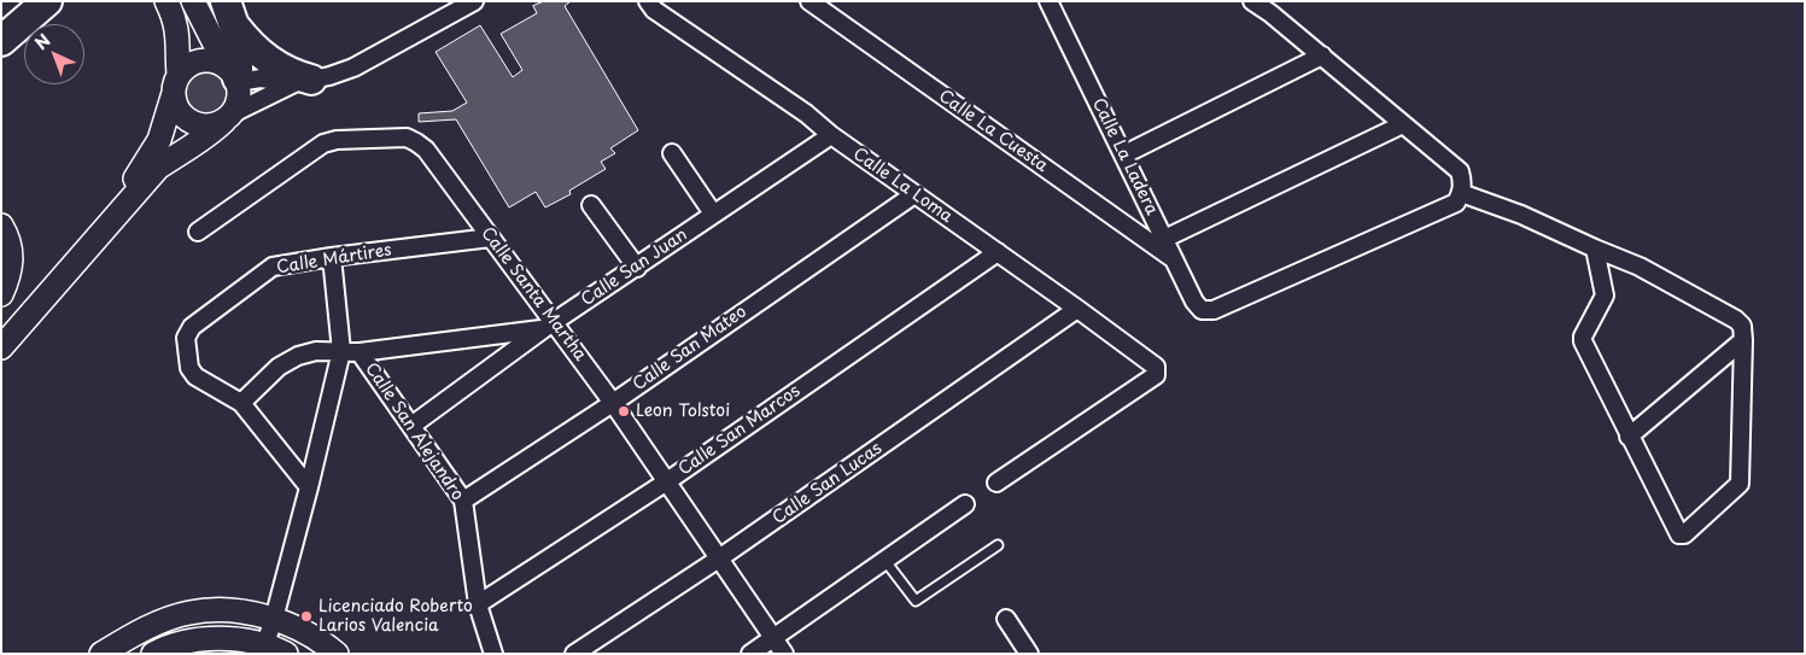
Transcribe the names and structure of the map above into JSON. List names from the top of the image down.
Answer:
{
  "streets": {
    "street": [
      "Calle La Cuesta",
      "Calle La Ladera",
      "Calle La Loma",
      "Calle Mártires",
      "Calle San Juan",
      "Calle Santa Martha",
      "Calle San Mateo",
      "Calle San Marcos",
      "Calle San Alejandro",
      "Calle San Lucas"
    ]
  },
  "crossings": [
    ["Calle La Cuesta", "Calle La Ladera"],
    ["Calle La Loma", "Calle San Juan"],
    ["Calle La Loma", "Calle San Mateo"],
    ["Calle La Loma", "Calle San Marcos"],
    ["Calle La Loma", "Calle San Lucas"],
    ["Calle Mártires", "Calle Santa Martha"],
    ["Calle San Juan", "Calle Santa Martha"],
    ["Calle San Juan", "Calle San Alejandro"],
    ["Calle Santa Martha", "Calle San Mateo"],
    ["Calle Santa Martha", "Calle San Marcos"],
    ["Calle Santa Martha", "Calle San Lucas"],
    ["Calle San Mateo", "Calle San Alejandro"],
    ["Calle San Marcos", "Calle San Alejandro"]
  ],
  "places": ["Leon Tolstoi", "Licenciado Roberto Larios Valencia"],
  "north": "top left"
}
